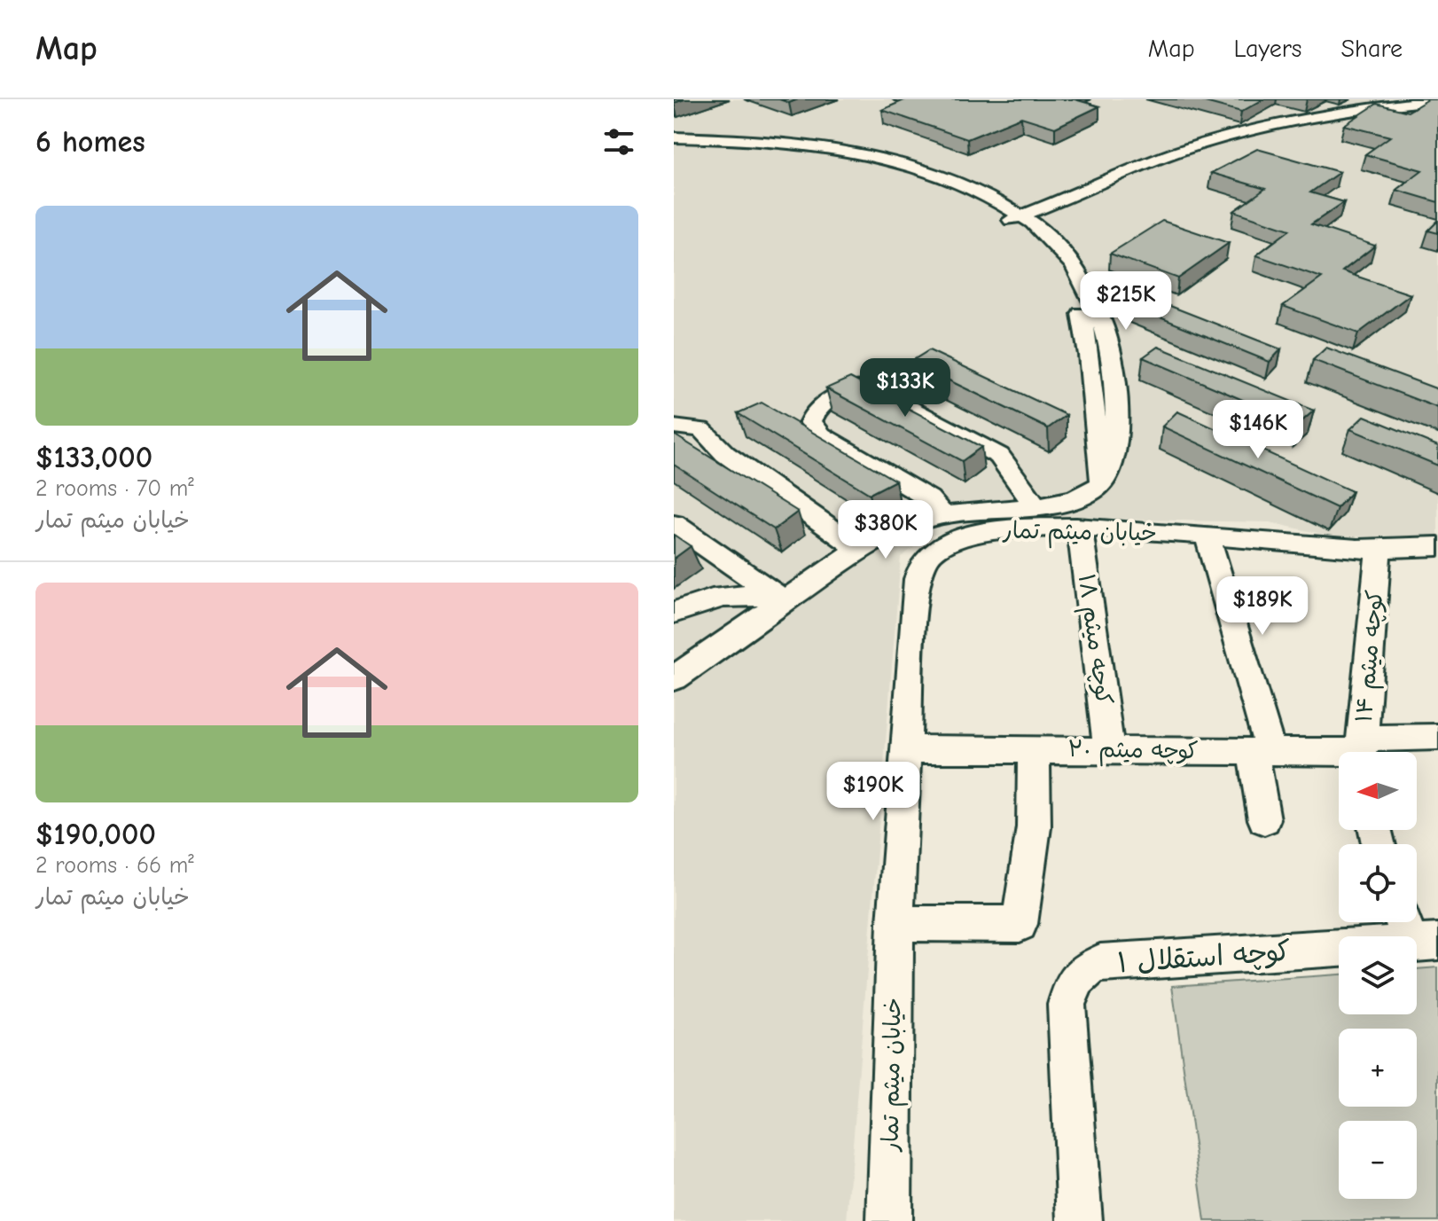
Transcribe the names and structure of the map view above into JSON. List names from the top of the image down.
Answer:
{
  "streets": {
    "street": [
      "خیابان میثم تمار",
      "کوچه میثم ۱۸",
      "کوچه میثم ۱۴",
      "کوچه میثم ۲۰",
      "کوچه استقلال ۱"
    ]
  },
  "crossings": [
    ["خیابان میثم تمار", "کوچه میثم ۱۸"],
    ["خیابان میثم تمار", "کوچه میثم ۱۴"],
    ["خیابان میثم تمار", "کوچه میثم ۲۰"],
    ["کوچه میثم ۱۸", "کوچه میثم ۲۰"],
    ["کوچه میثم ۱۴", "کوچه میثم ۲۰"]
  ],
  "north": "left",
  "page": {
    "header": "Map",
    "nav": ["Map", "Layers", "Share"],
    "heading": "6 homes",
    "list": [
      {
        "name": "$133,000",
        "note": "2 rooms · 70 m² · خیابان میثم تمار"
      },
      {
        "name": "$190,000",
        "note": "2 rooms · 66 m² · خیابان میثم تمار"
      }
    ],
    "price": [
      "$215K",
      "$133K",
      "$146K",
      "$380K",
      "$189K",
      "$190K"
    ],
    "map_buttons": ["+", "−"]
  }
}
